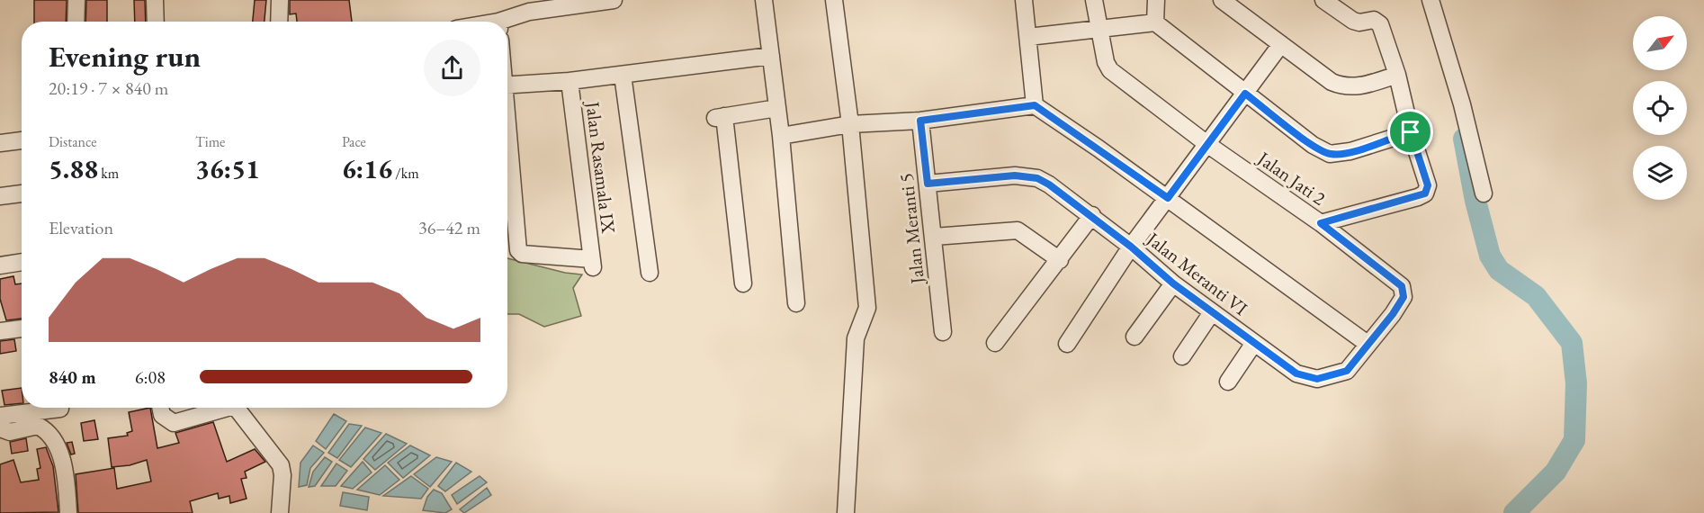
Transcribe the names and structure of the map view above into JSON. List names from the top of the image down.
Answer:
{
  "streets": {
    "street": [
      "Jalan Rasamala IX",
      "Jalan Jati 2",
      "Jalan Meranti 5",
      "Jalan Meranti VI"
    ]
  },
  "crossings": [
    ["Jalan Jati 2", "Jalan Meranti VI"],
    ["Jalan Meranti 5", "Jalan Meranti VI"]
  ],
  "north": "top right",
  "page": {
    "heading": ["Evening run", "20:19 · 7 × 840 m"],
    "stats": [
      ["Distance", "5.88 km"],
      ["Time", "36:51"],
      ["Pace", "6:16 /km"]
    ],
    "chart": ["Elevation", "36–42 m"],
    "list": [
      {
        "name": "840 m",
        "note": "6:08"
      }
    ]
  }
}
